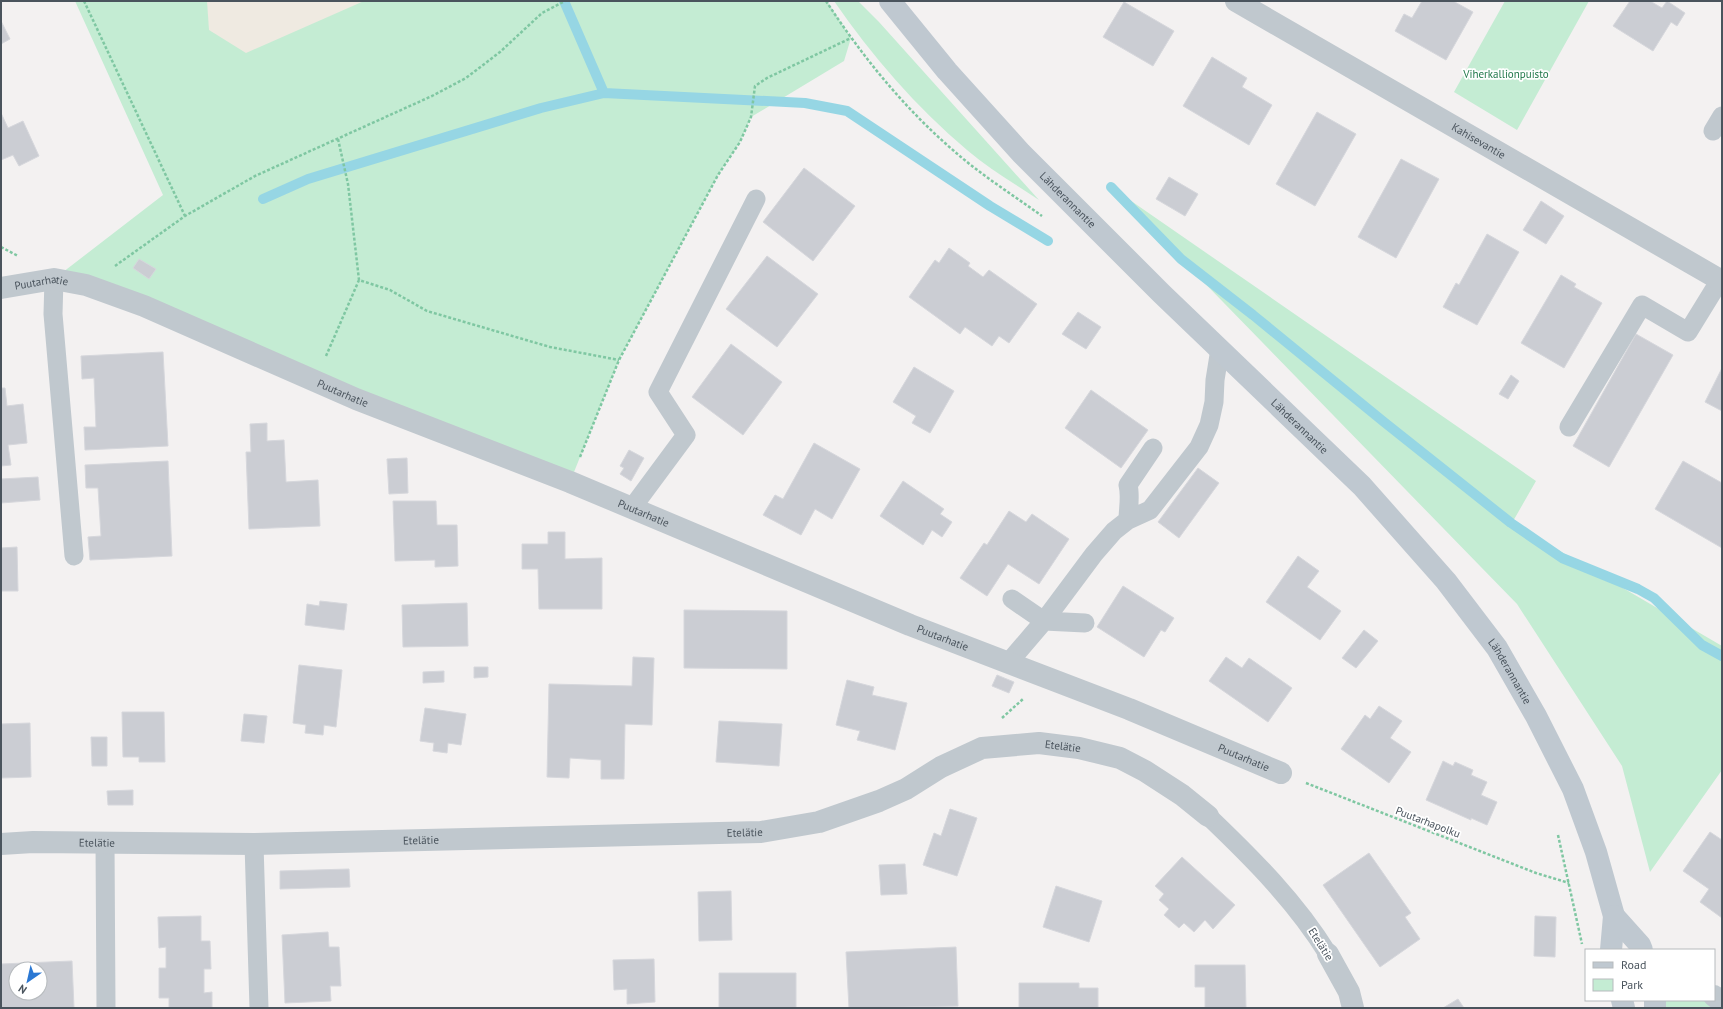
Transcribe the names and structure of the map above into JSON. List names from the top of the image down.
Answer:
{
  "streets": {
    "main road": ["Lähderannantie"],
    "street": ["Kahisevantie", "Puutarhatie", "Etelätie"],
    "path": ["Puutarhapolku"]
  },
  "crossings": [
    ["Puutarhatie", "Puutarhapolku"]
  ],
  "parks": ["Viherkallionpuisto"],
  "legend": ["Road", "Park"],
  "north": "bottom left"
}
